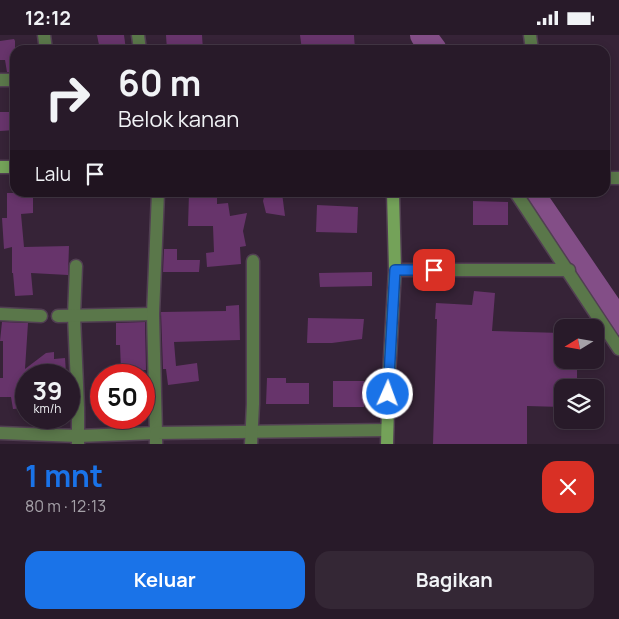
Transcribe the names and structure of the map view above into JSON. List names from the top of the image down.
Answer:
{
  "north": "left",
  "page": {
    "status": "12:12",
    "turn": ["60 m", "Belok kanan"],
    "then": "Lalu",
    "speed": "39 km/h",
    "limit": "50",
    "heading": ["1 mnt", "80 m · 12:13"],
    "buttons": ["Keluar", "Bagikan"]
  }
}
